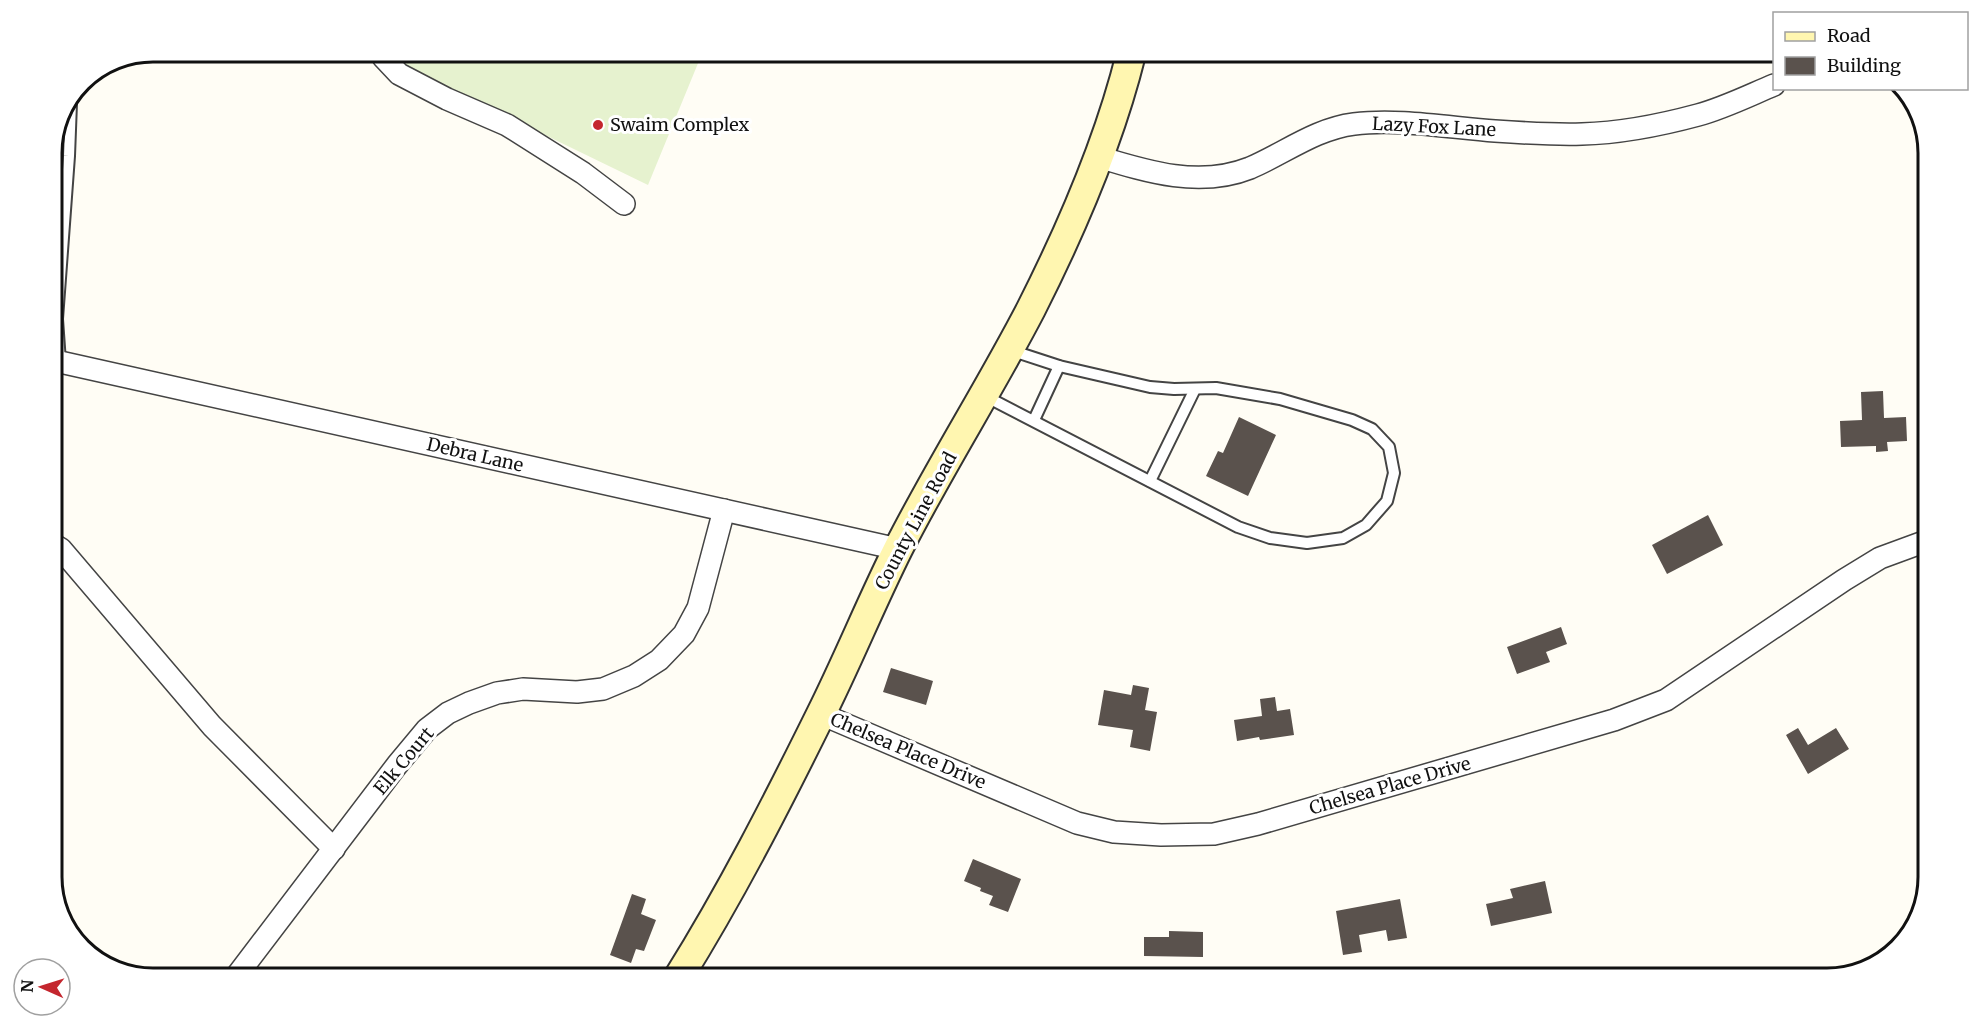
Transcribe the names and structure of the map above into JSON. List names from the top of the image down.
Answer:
{
  "streets": {
    "street": [
      "Lazy Fox Lane",
      "Debra Lane",
      "County Line Road",
      "Chelsea Place Drive",
      "Elk Court"
    ]
  },
  "crossings": [
    ["Lazy Fox Lane", "County Line Road"],
    ["Debra Lane", "County Line Road"],
    ["Debra Lane", "Elk Court"],
    ["County Line Road", "Chelsea Place Drive"]
  ],
  "places": ["Swaim Complex"],
  "legend": ["Road", "Building"],
  "north": "left"
}
